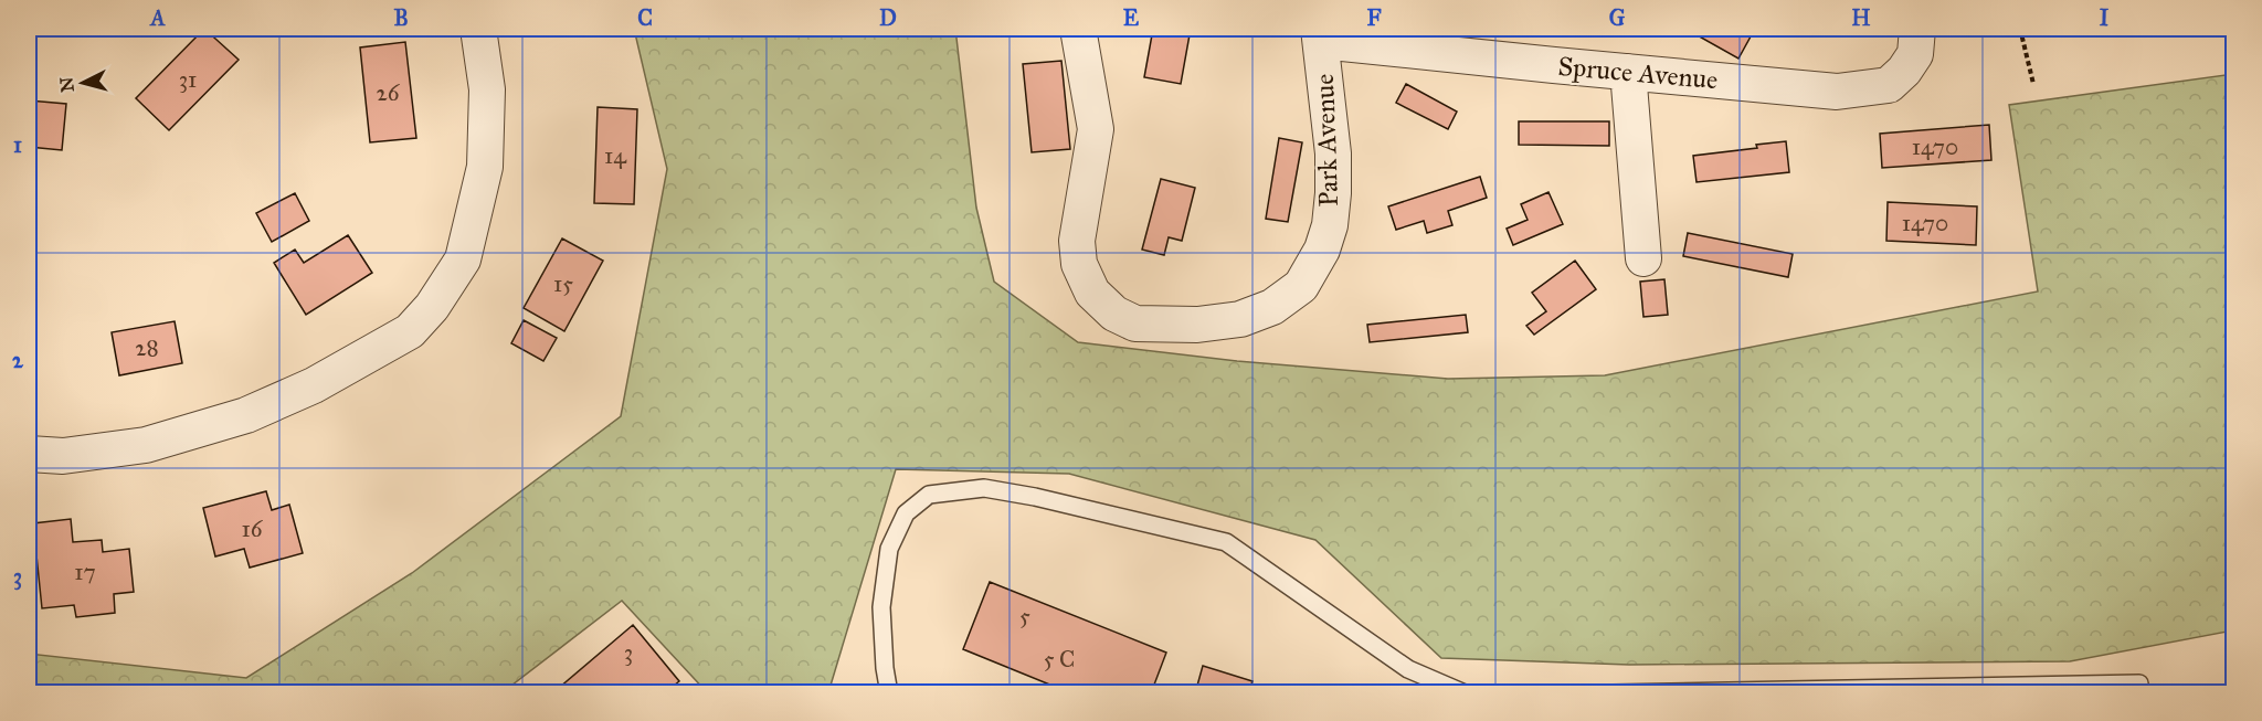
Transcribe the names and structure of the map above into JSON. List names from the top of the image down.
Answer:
{
  "streets": {
    "street": ["Spruce Avenue", "Park Avenue"]
  },
  "crossings": [
    ["Spruce Avenue", "Park Avenue"]
  ],
  "house_numbers": [
    "31",
    "26",
    "1470",
    "14",
    "1470",
    "15",
    "28",
    "16",
    "17",
    "5",
    "3",
    "5 C"
  ],
  "north": "left",
  "grid": {
    "columns": [
      "A",
      "B",
      "C",
      "D",
      "E",
      "F",
      "G",
      "H",
      "I"
    ],
    "rows": ["1", "2", "3"]
  }
}
